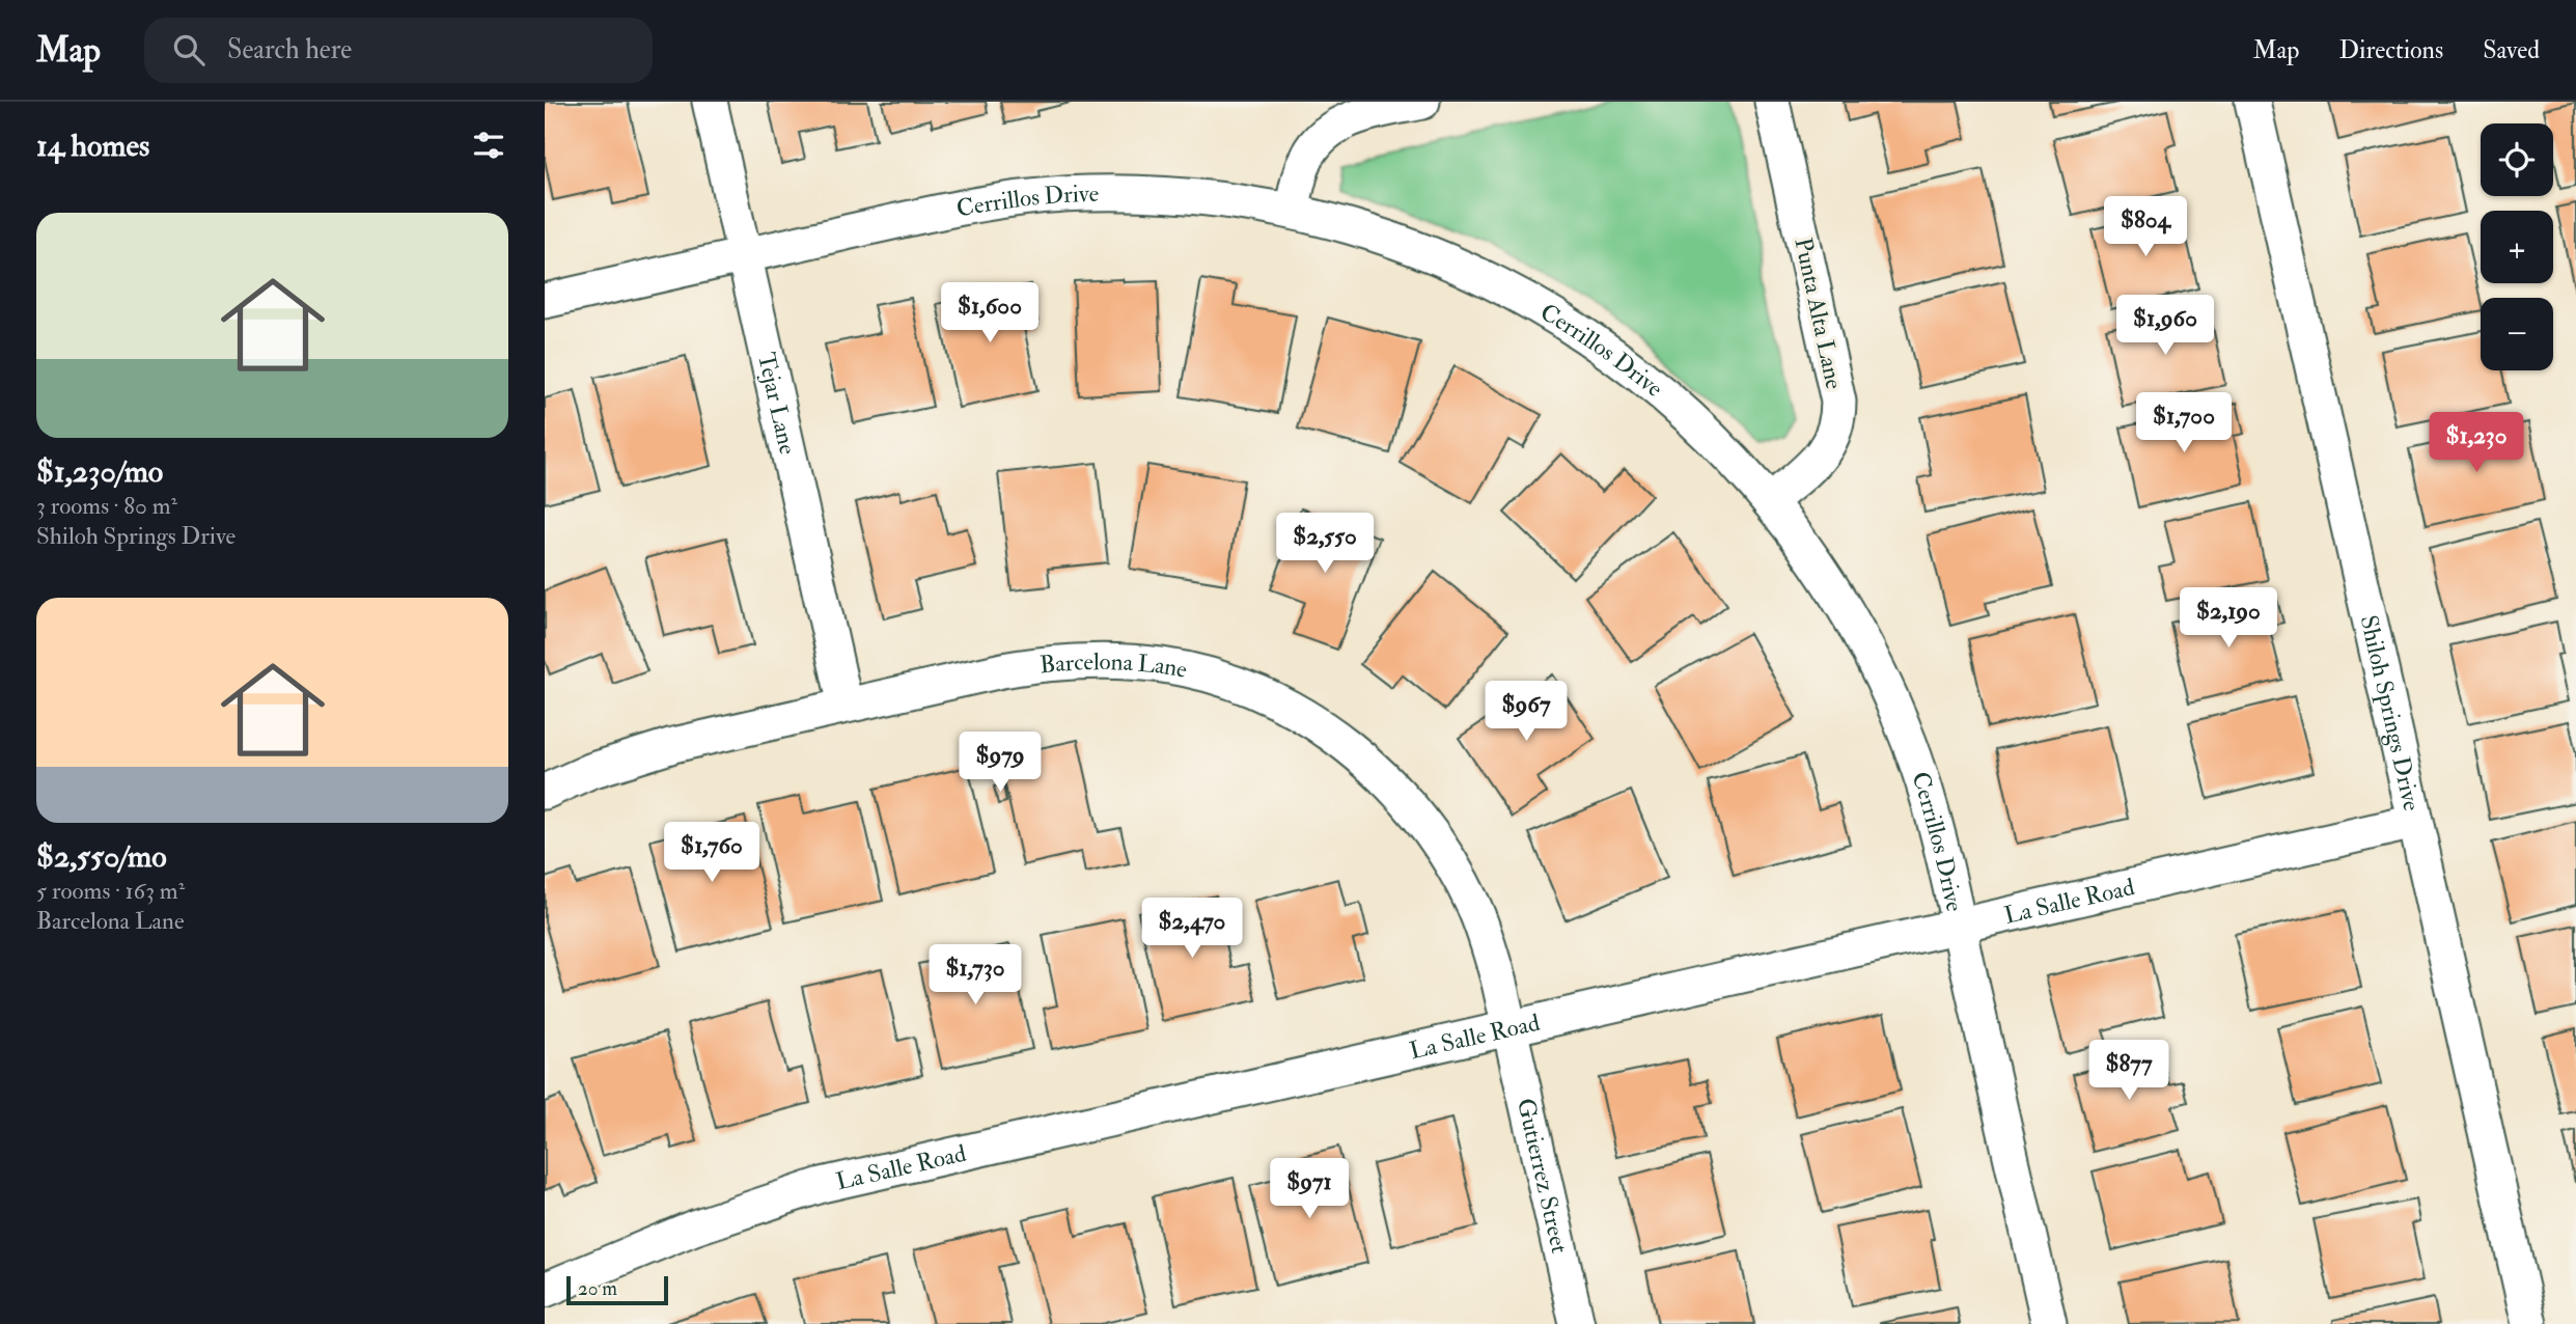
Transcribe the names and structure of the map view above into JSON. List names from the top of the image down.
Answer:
{
  "streets": {
    "street": [
      "Cerrillos Drive",
      "Punta Alta Lane",
      "Tejar Lane",
      "Barcelona Lane",
      "Shiloh Springs Drive",
      "La Salle Road",
      "Gutierrez Street"
    ]
  },
  "crossings": [
    ["Cerrillos Drive", "Punta Alta Lane"],
    ["Cerrillos Drive", "Tejar Lane"],
    ["Cerrillos Drive", "La Salle Road"],
    ["Tejar Lane", "Barcelona Lane"],
    ["Barcelona Lane", "La Salle Road"],
    ["Barcelona Lane", "Gutierrez Street"],
    ["Shiloh Springs Drive", "La Salle Road"],
    ["La Salle Road", "Gutierrez Street"]
  ],
  "scale_bar": "20 m",
  "page": {
    "header": "Map",
    "search": "Search here",
    "nav": ["Map", "Directions", "Saved"],
    "heading": "14 homes",
    "map_buttons": ["+", "−"],
    "list": [
      {
        "name": "$1,230/mo",
        "note": "3 rooms · 80 m² · Shiloh Springs Drive"
      },
      {
        "name": "$2,550/mo",
        "note": "5 rooms · 163 m² · Barcelona Lane"
      }
    ],
    "price": [
      "$804",
      "$1,600",
      "$1,960",
      "$1,700",
      "$1,230",
      "$2,550",
      "$2,190",
      "$967",
      "$979",
      "$1,760",
      "$2,470",
      "$1,730",
      "$877",
      "$971"
    ],
    "scale": "20 m"
  }
}
